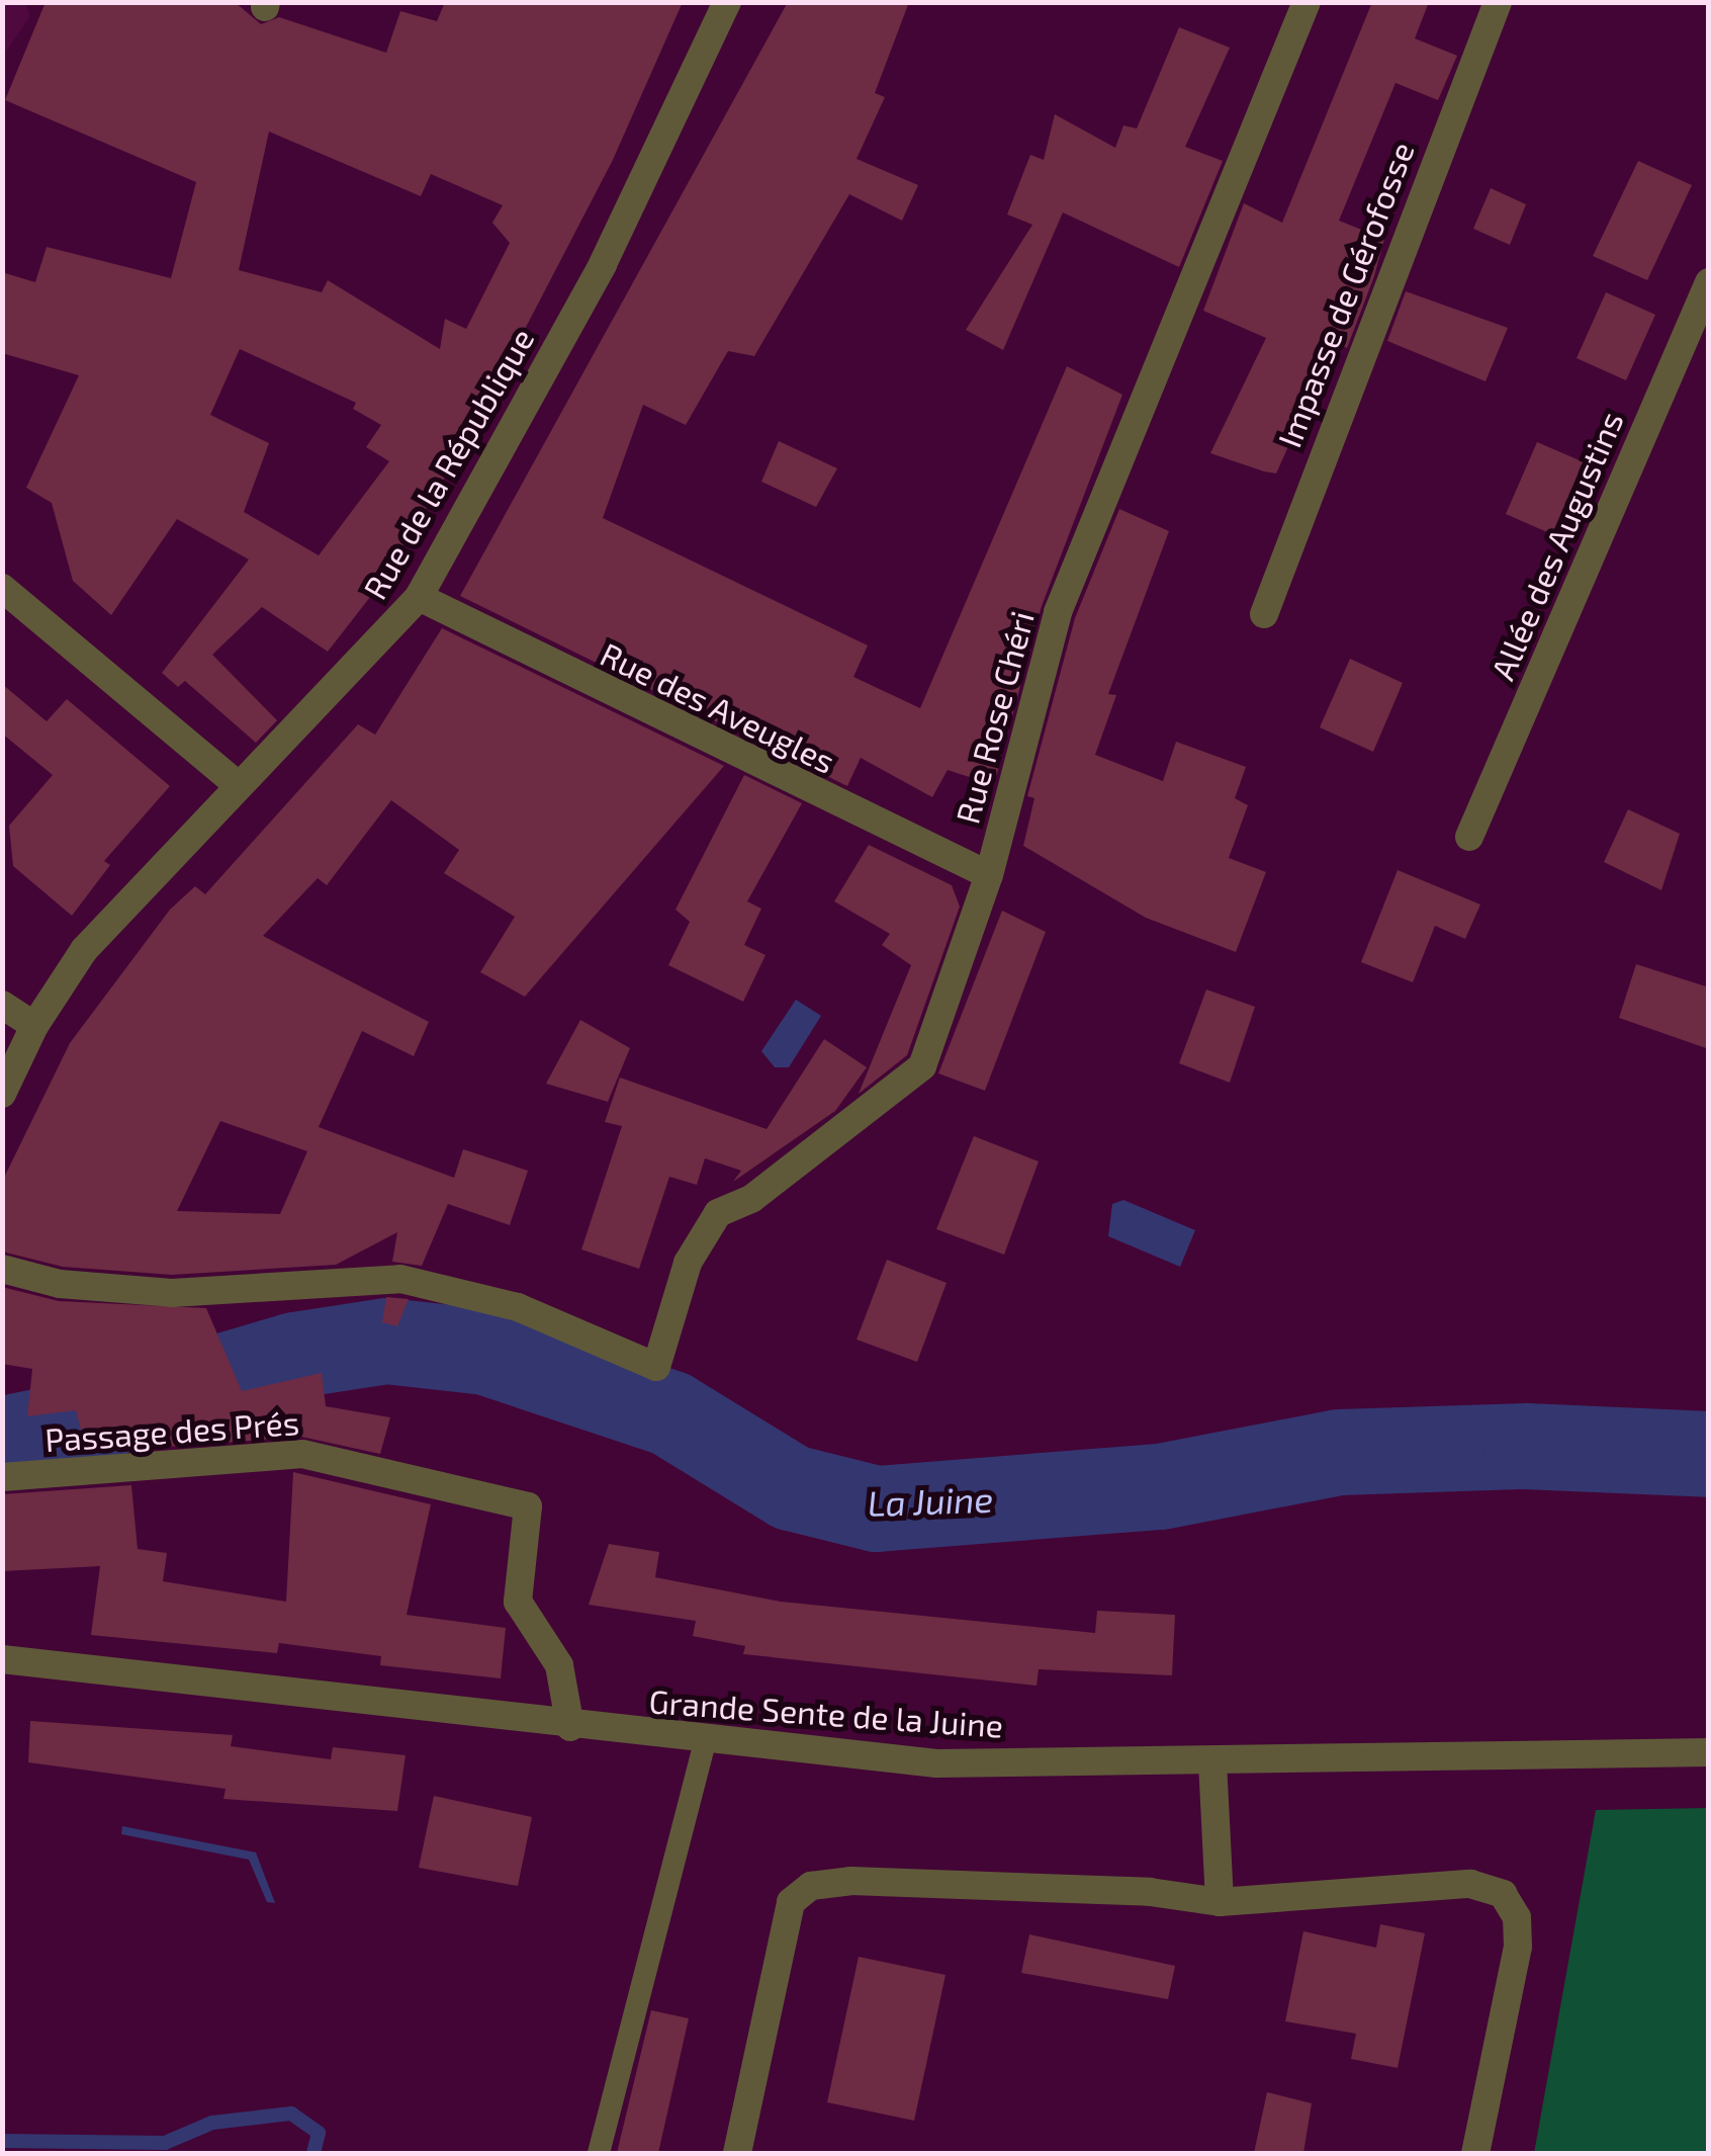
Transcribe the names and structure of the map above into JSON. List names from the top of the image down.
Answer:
{
  "streets": {
    "street": [
      "Impasse de Gérofosse",
      "Rue de la République",
      "Allée des Augustins",
      "Rue des Aveugles",
      "Rue Rose Chéri",
      "Passage des Prés",
      "Grande Sente de la Juine"
    ]
  },
  "crossings": [
    ["Rue de la République", "Rue des Aveugles"],
    ["Rue des Aveugles", "Rue Rose Chéri"],
    ["Passage des Prés", "Grande Sente de la Juine"]
  ],
  "water": ["La Juine"]
}
